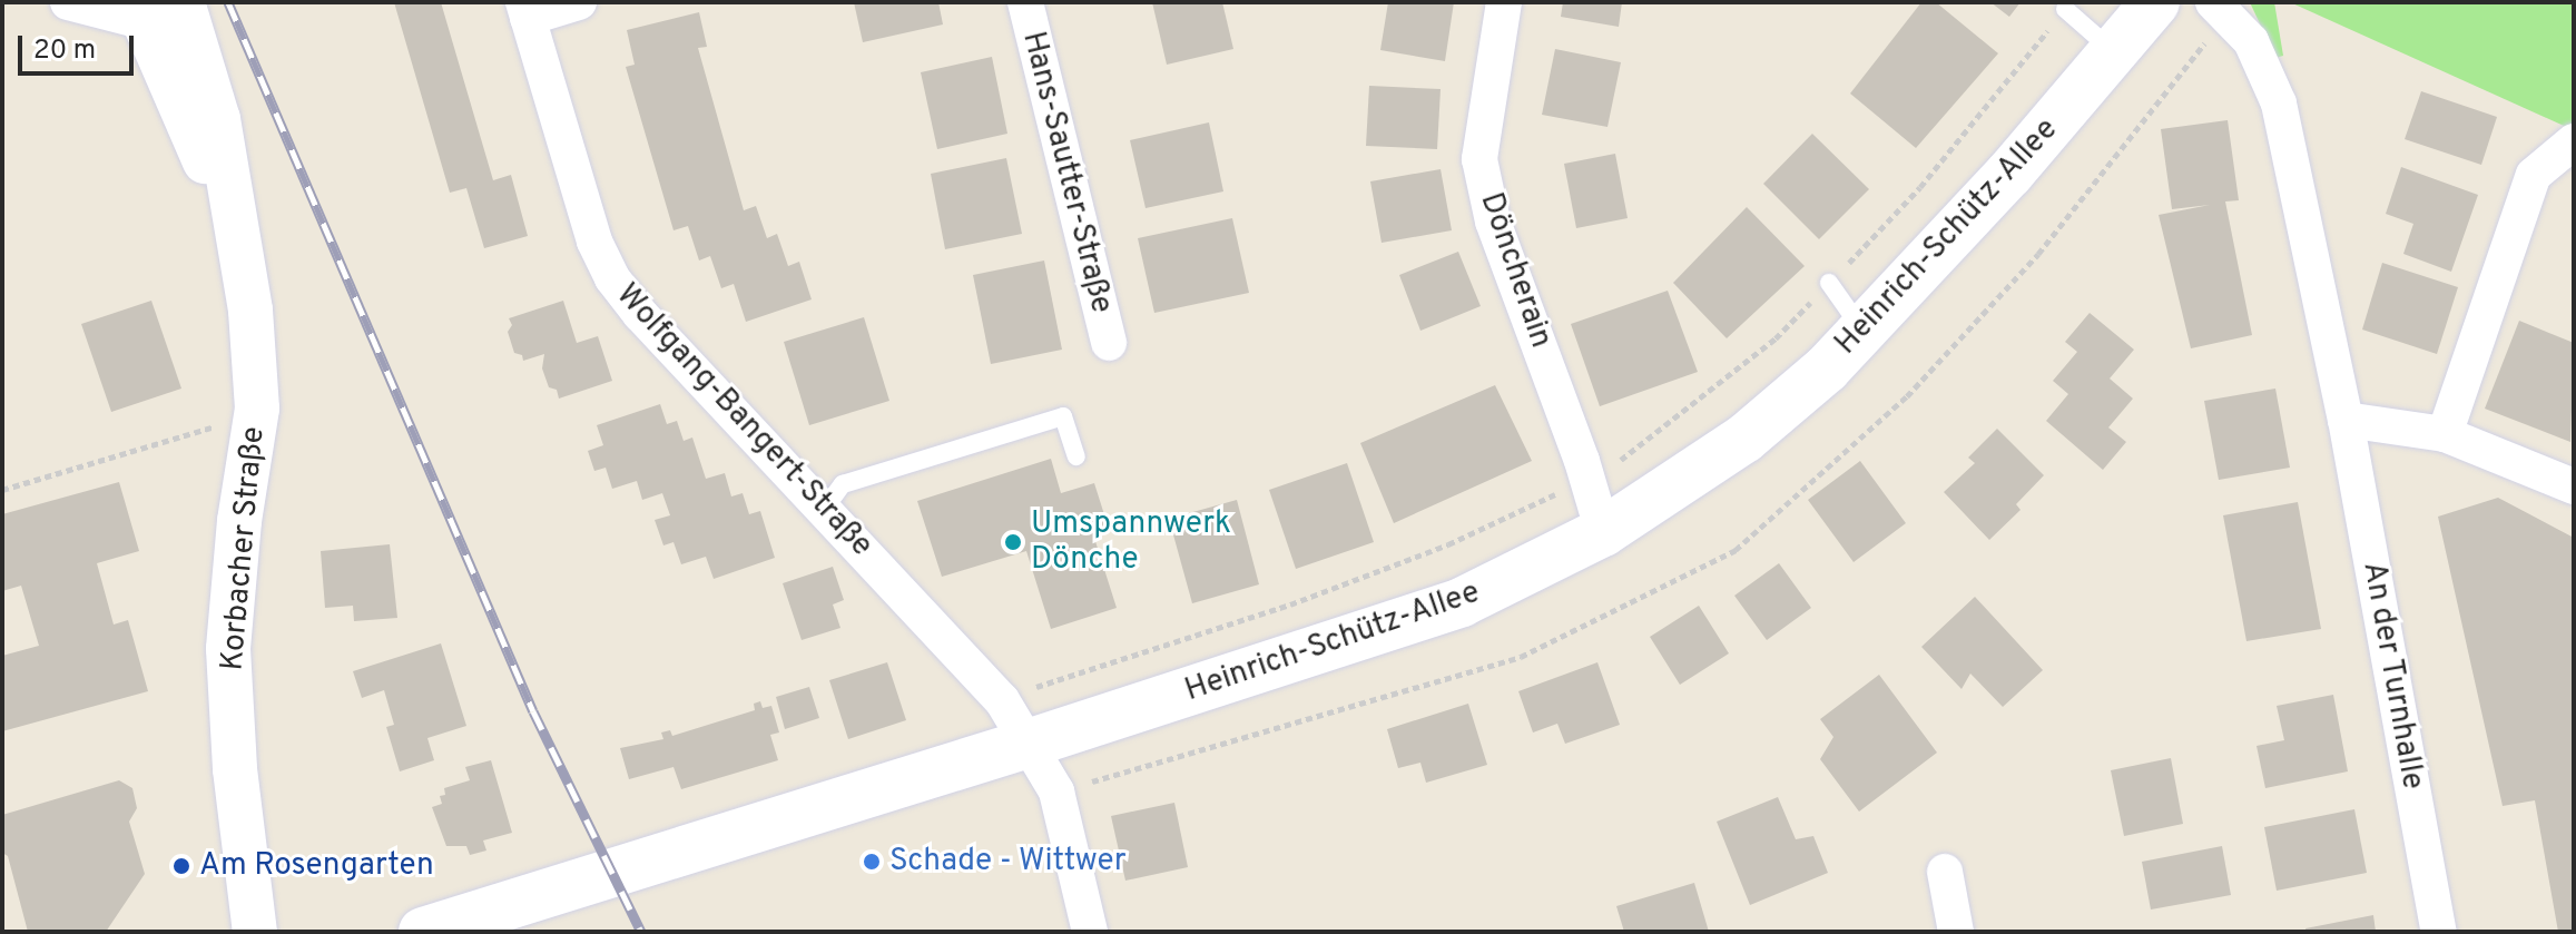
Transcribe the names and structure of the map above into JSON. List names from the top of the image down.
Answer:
{
  "streets": {
    "main road": ["Heinrich-Schütz-Allee"],
    "street": [
      "Hans-Sautter-Straße",
      "Döncherain",
      "Wolfgang-Bangert-Straße",
      "Korbacher Straße",
      "An der Turnhalle"
    ]
  },
  "crossings": [
    ["Heinrich-Schütz-Allee", "Döncherain"],
    ["Heinrich-Schütz-Allee", "Wolfgang-Bangert-Straße"]
  ],
  "places": ["Umspannwerk Dönche", "Schade - Wittwer", "Am Rosengarten"],
  "scale_bar": "20 m"
}
